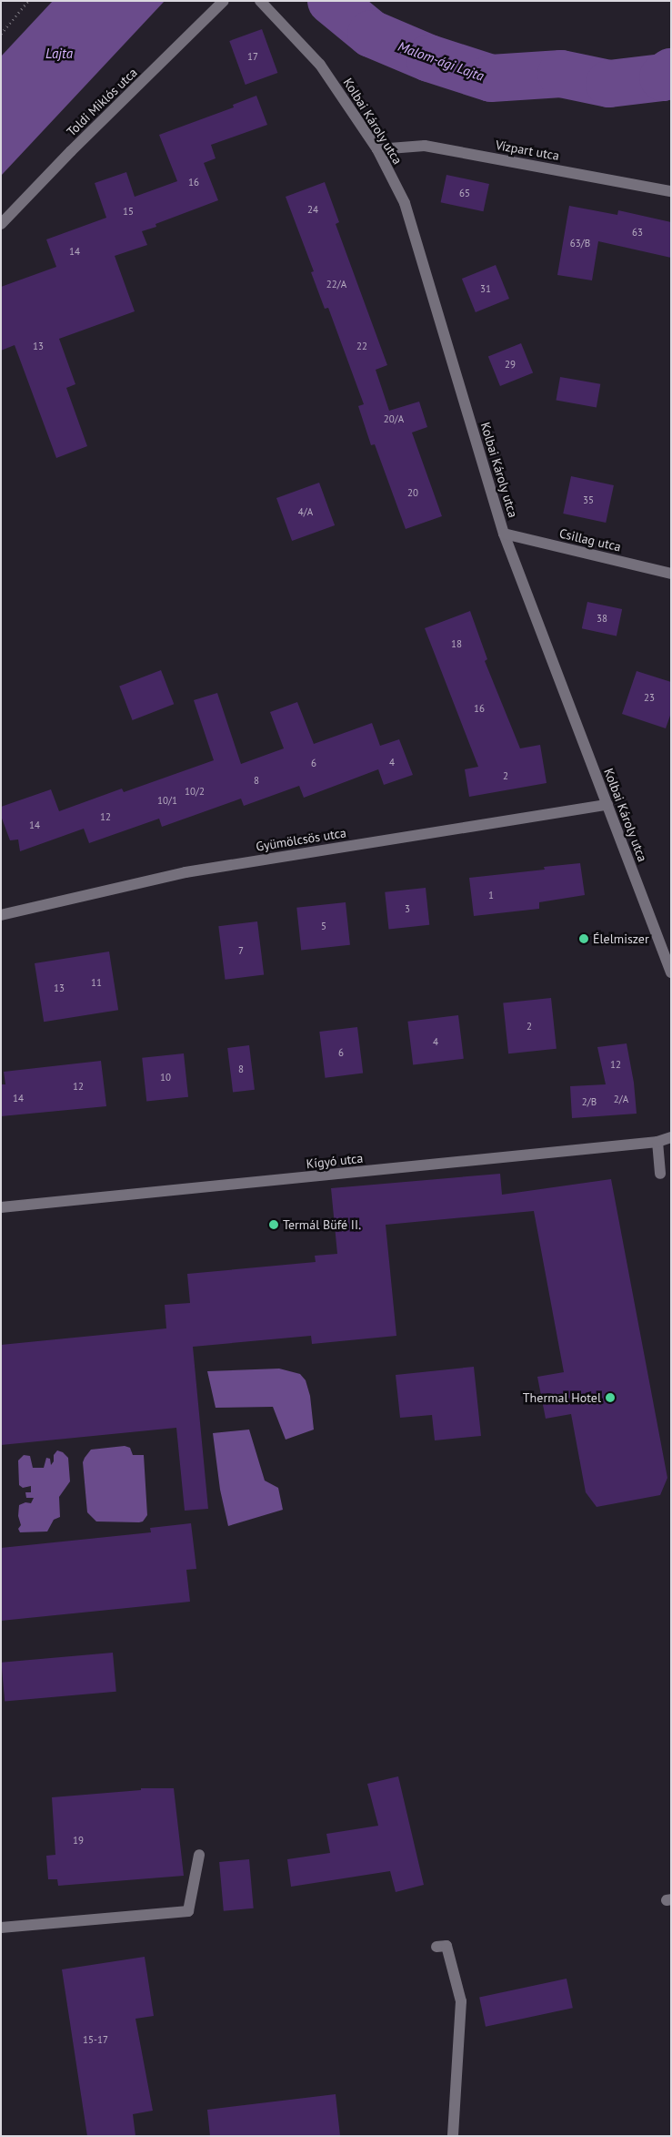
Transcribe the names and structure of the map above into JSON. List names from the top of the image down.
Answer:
{
  "streets": {
    "street": [
      "Toldi Miklós utca",
      "Kolbai Károly utca",
      "Vízpart utca",
      "Csillag utca",
      "Gyümölcsös utca",
      "Kígyó utca"
    ]
  },
  "crossings": [
    ["Kolbai Károly utca", "Vízpart utca"],
    ["Kolbai Károly utca", "Csillag utca"],
    ["Kolbai Károly utca", "Gyümölcsös utca"]
  ],
  "water": ["Lajta", "Malom-ági Lajta"],
  "places": ["Élelmiszer", "Termál Büfé II.", "Thermal Hotel"],
  "house_numbers": [
    "17",
    "16",
    "65",
    "24",
    "15",
    "63",
    "63/B",
    "14",
    "22/A",
    "31",
    "13",
    "22",
    "29",
    "20/A",
    "20",
    "35",
    "4/A",
    "38",
    "18",
    "23",
    "16",
    "4",
    "6",
    "2",
    "8",
    "10/2",
    "10/1",
    "12",
    "14",
    "1",
    "3",
    "5",
    "7",
    "11",
    "13",
    "2",
    "4",
    "6",
    "12",
    "8",
    "10",
    "12",
    "14",
    "2/A",
    "2/B",
    "19",
    "15-17"
  ]
}
